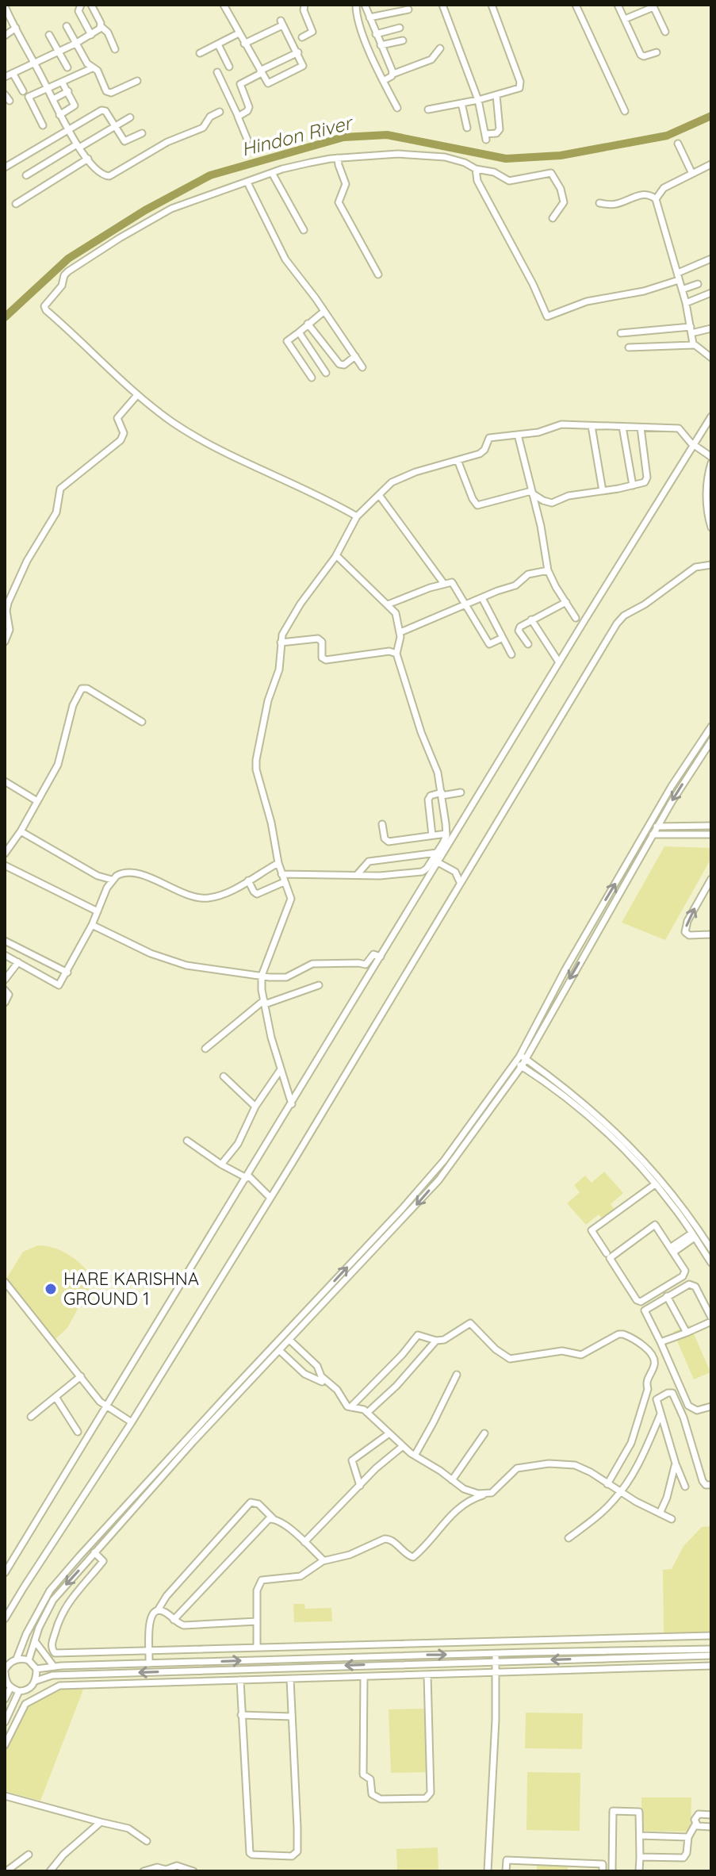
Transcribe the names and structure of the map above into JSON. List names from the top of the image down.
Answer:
{
  "water": ["Hindon River"],
  "places": ["HARE KARISHNA GROUND 1"]
}
